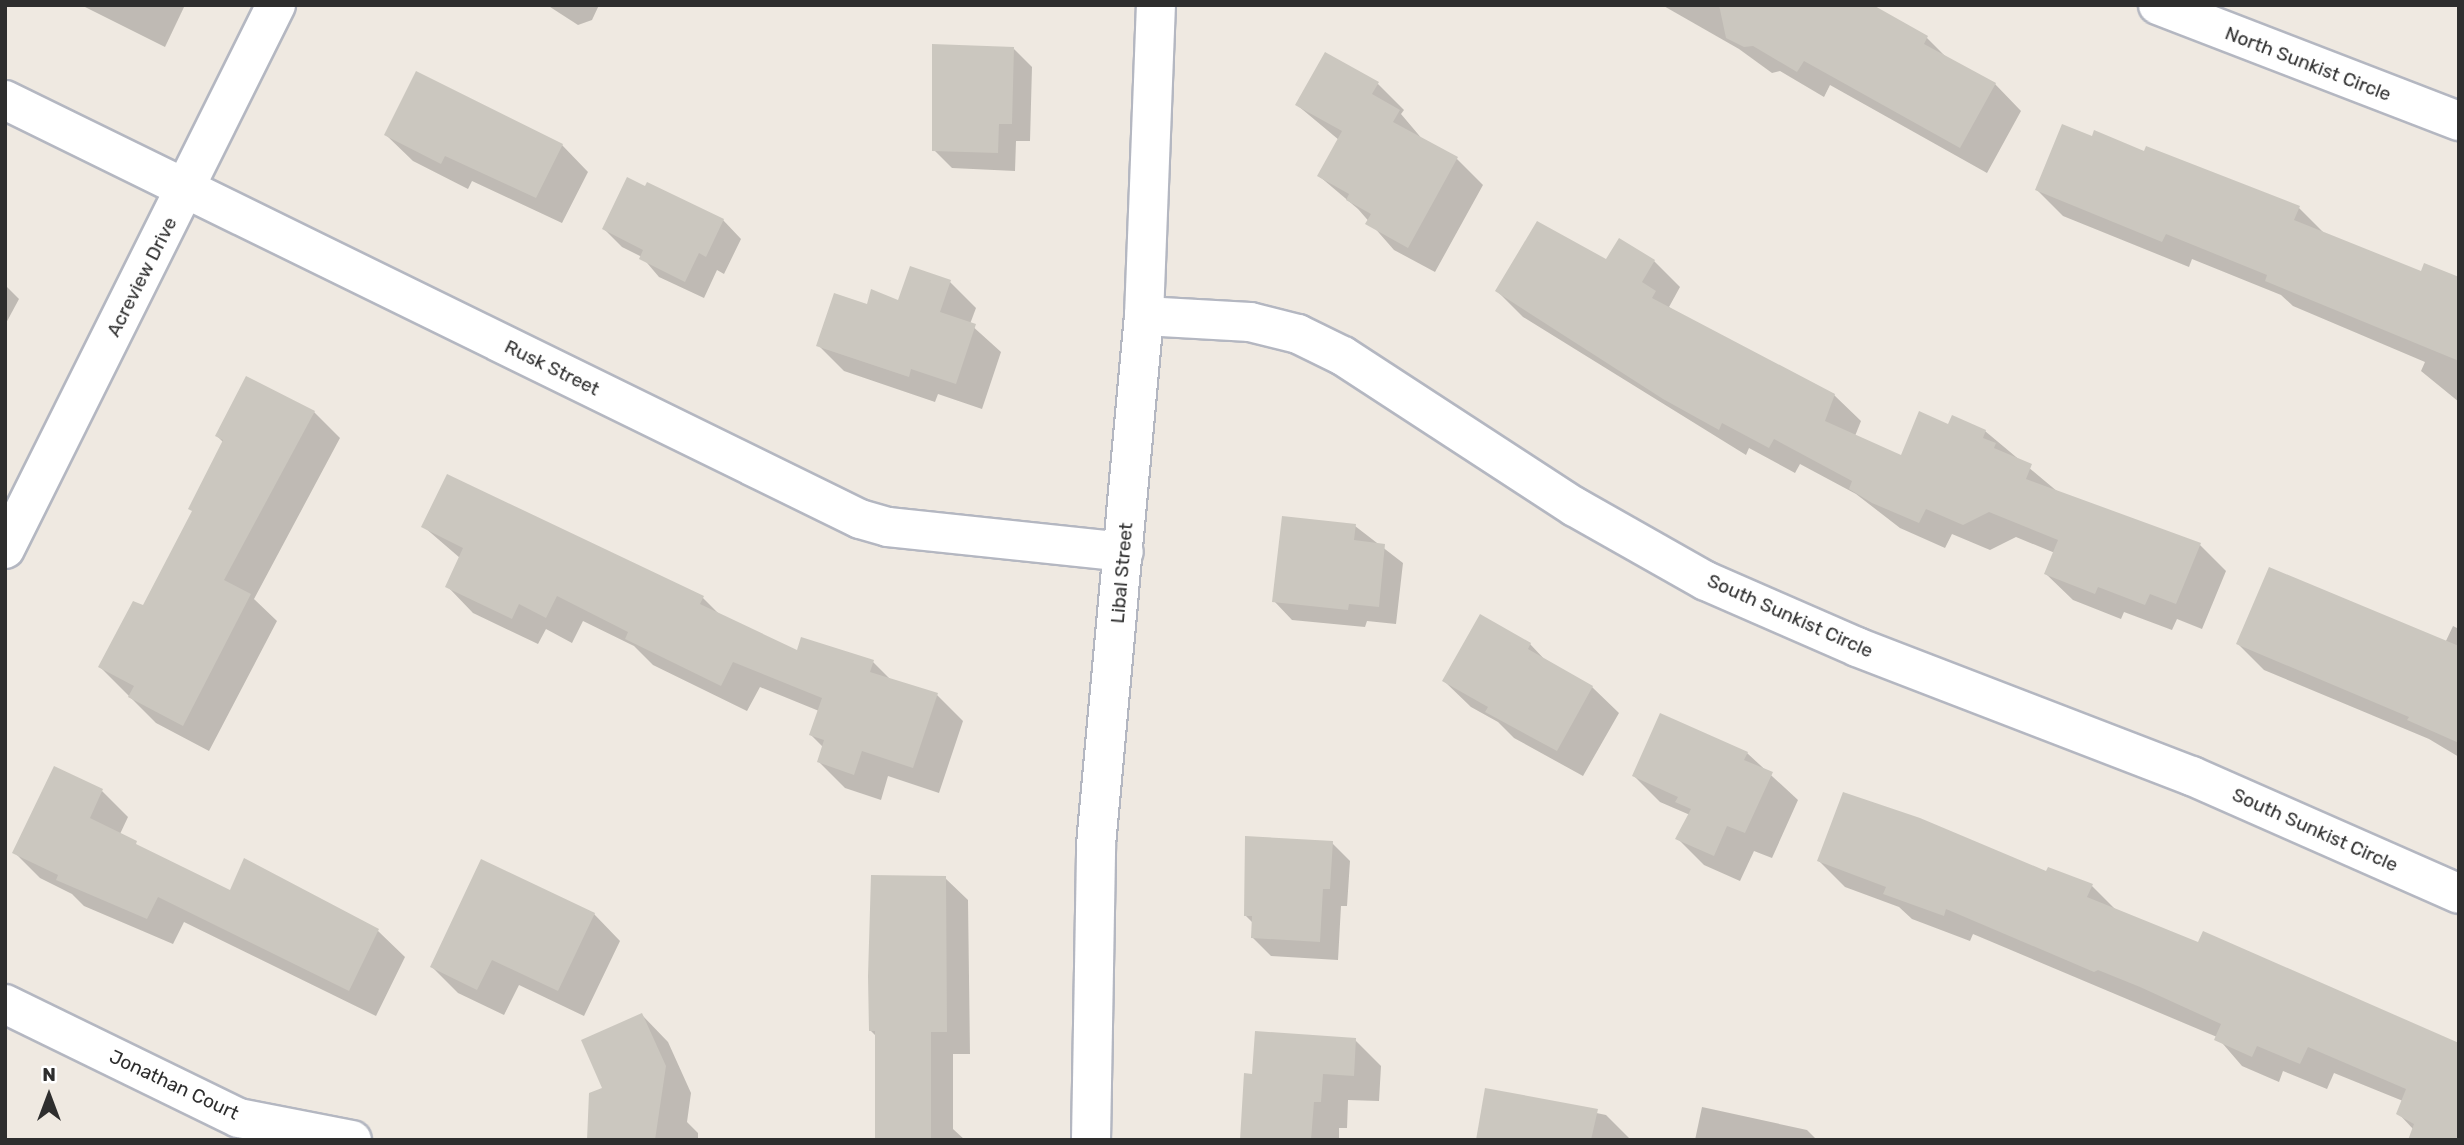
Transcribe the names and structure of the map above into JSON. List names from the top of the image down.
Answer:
{
  "streets": {
    "street": [
      "North Sunkist Circle",
      "Acreview Drive",
      "Rusk Street",
      "Libal Street",
      "South Sunkist Circle",
      "Jonathan Court"
    ]
  },
  "crossings": [
    ["Acreview Drive", "Rusk Street"],
    ["Rusk Street", "Libal Street"],
    ["Libal Street", "South Sunkist Circle"]
  ],
  "north": "top"
}
